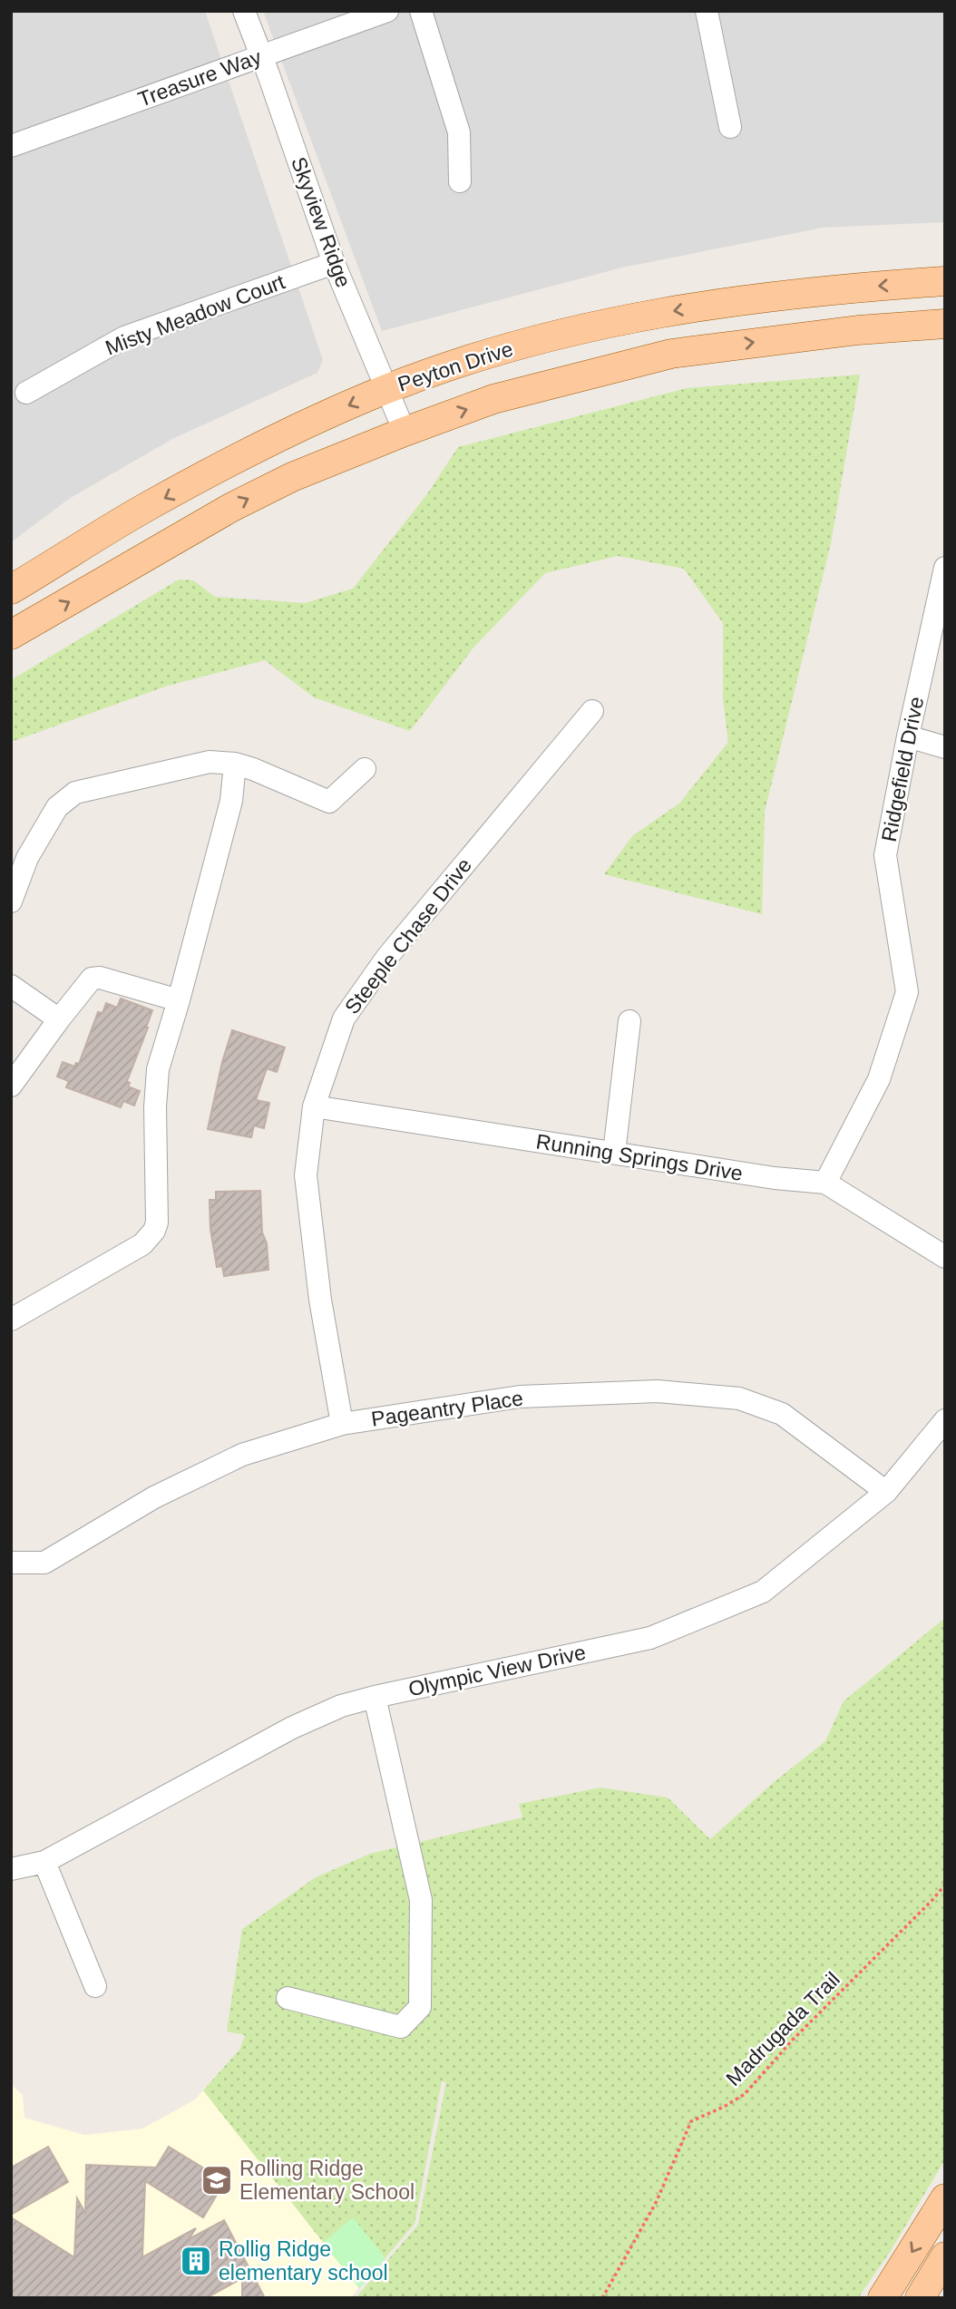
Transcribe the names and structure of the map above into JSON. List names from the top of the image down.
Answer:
{
  "streets": {
    "main road": ["Peyton Drive"],
    "street": [
      "Treasure Way",
      "Skyview Ridge",
      "Misty Meadow Court",
      "Ridgefield Drive",
      "Steeple Chase Drive",
      "Running Springs Drive",
      "Pageantry Place",
      "Olympic View Drive"
    ],
    "path": ["Madrugada Trail"]
  },
  "crossings": [
    ["Treasure Way", "Skyview Ridge"],
    ["Skyview Ridge", "Misty Meadow Court"],
    ["Skyview Ridge", "Peyton Drive"],
    ["Ridgefield Drive", "Running Springs Drive"],
    ["Steeple Chase Drive", "Running Springs Drive"],
    ["Steeple Chase Drive", "Pageantry Place"],
    ["Pageantry Place", "Olympic View Drive"]
  ],
  "places": {
    "school or university": ["Rolling Ridge Elementary School"],
    "building": ["Rollig Ridge elementary school"]
  }
}
